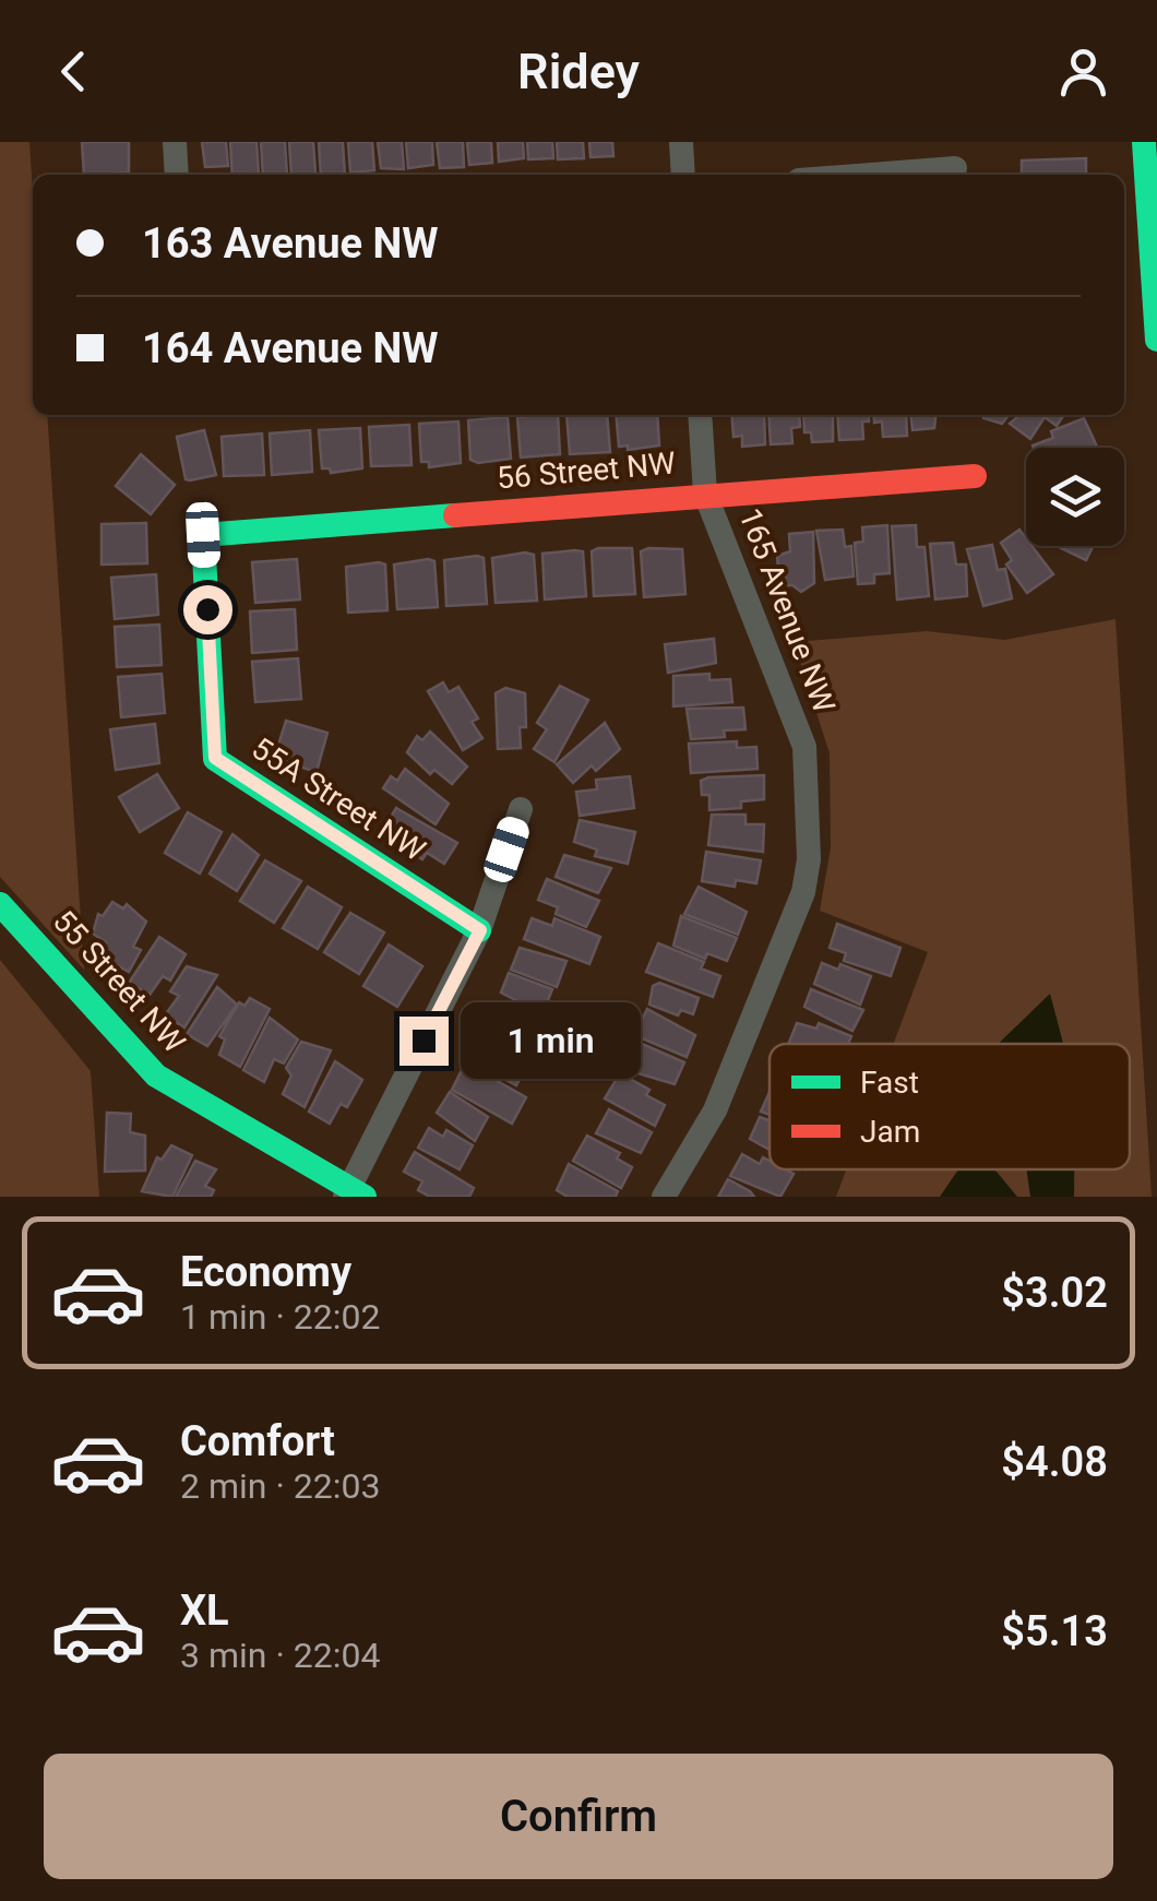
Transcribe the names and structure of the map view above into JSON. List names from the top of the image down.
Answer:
{
  "streets": {
    "street": [
      "56 Street NW",
      "165 Avenue NW",
      "55A Street NW",
      "55 Street NW"
    ]
  },
  "crossings": [
    ["56 Street NW", "165 Avenue NW"],
    ["56 Street NW", "55A Street NW"]
  ],
  "legend": ["Fast", "Jam"],
  "page": {
    "header": "Ridey",
    "banner": ["163 Avenue NW", "164 Avenue NW"],
    "bubble": "1 min",
    "list": [
      {
        "name": "Economy",
        "note": "1 min · 22:02",
        "value": "$3.02"
      },
      {
        "name": "Comfort",
        "note": "2 min · 22:03",
        "value": "$4.08"
      },
      {
        "name": "XL",
        "note": "3 min · 22:04",
        "value": "$5.13"
      }
    ],
    "buttons": "Confirm"
  }
}
